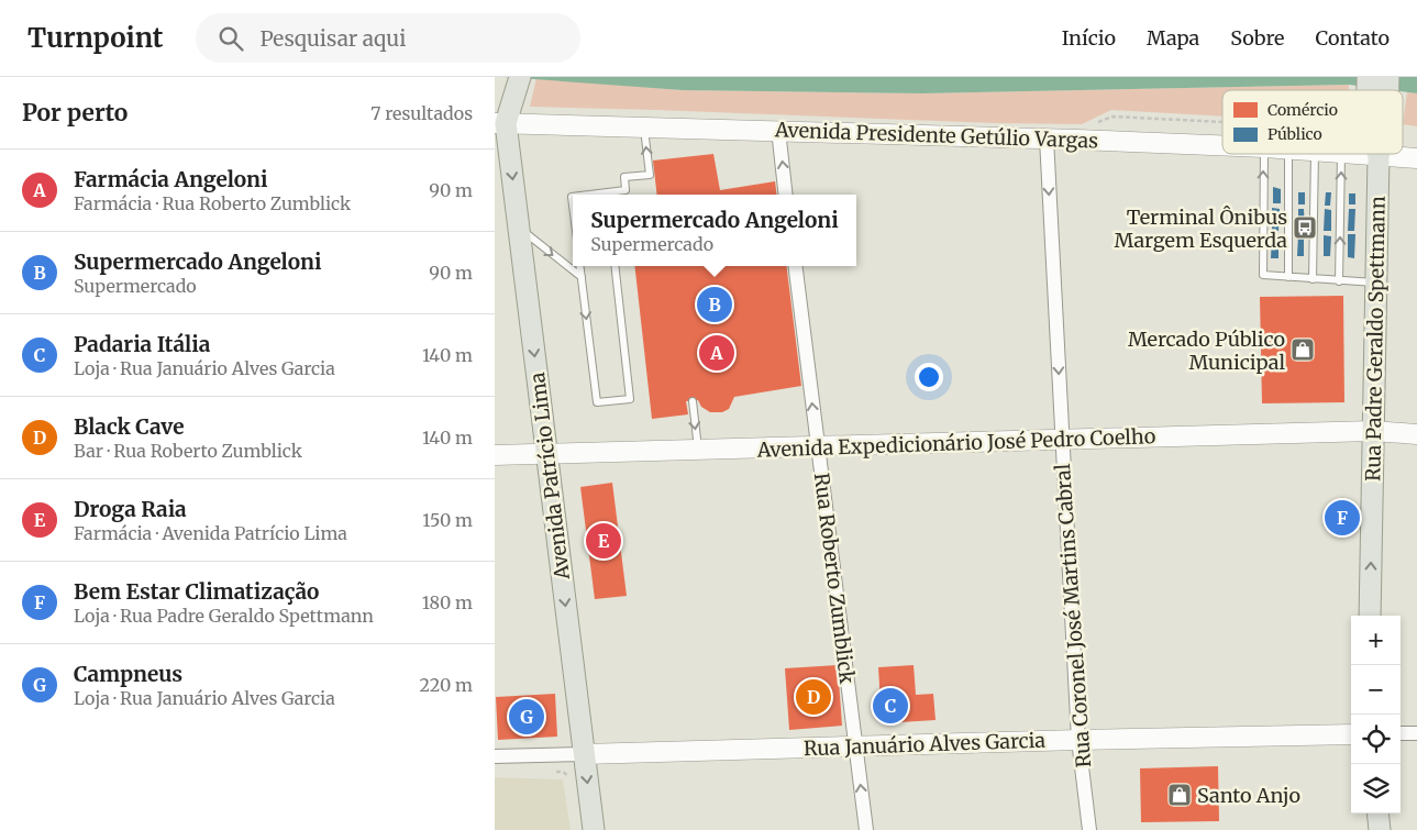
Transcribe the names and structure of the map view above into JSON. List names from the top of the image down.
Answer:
{
  "streets": {
    "main road": ["Rua Padre Geraldo Spettmann", "Avenida Patrício Lima"],
    "street": [
      "Avenida Presidente Getúlio Vargas",
      "Avenida Expedicionário José Pedro Coelho",
      "Rua Roberto Zumblick",
      "Rua Coronel José Martins Cabral",
      "Rua Januário Alves Garcia"
    ]
  },
  "crossings": [
    ["Avenida Presidente Getúlio Vargas", "Rua Padre Geraldo Spettmann"],
    ["Avenida Presidente Getúlio Vargas", "Avenida Patrício Lima"],
    ["Avenida Presidente Getúlio Vargas", "Rua Coronel José Martins Cabral"],
    ["Rua Padre Geraldo Spettmann", "Avenida Expedicionário José Pedro Coelho"],
    ["Avenida Expedicionário José Pedro Coelho", "Avenida Patrício Lima"],
    ["Avenida Expedicionário José Pedro Coelho", "Rua Roberto Zumblick"],
    ["Avenida Expedicionário José Pedro Coelho", "Rua Coronel José Martins Cabral"],
    ["Avenida Patrício Lima", "Rua Januário Alves Garcia"],
    ["Rua Roberto Zumblick", "Rua Januário Alves Garcia"],
    ["Rua Coronel José Martins Cabral", "Rua Januário Alves Garcia"]
  ],
  "one_way": [
    "Rua Padre Geraldo Spettmann",
    "Avenida Patrício Lima",
    "Rua Roberto Zumblick",
    "Rua Coronel José Martins Cabral"
  ],
  "places": {
    "bus stop": ["Terminal Ônibus Margem Esquerda"],
    "shop": ["Mercado Público Municipal", "Santo Anjo"]
  },
  "legend": ["Comércio", "Público"],
  "page": {
    "header": "Turnpoint",
    "search": "Pesquisar aqui",
    "nav": [
      "Início",
      "Mapa",
      "Sobre",
      "Contato"
    ],
    "heading": ["Por perto", "7 resultados"],
    "list": [
      {
        "mark": "A",
        "name": "Farmácia Angeloni",
        "note": "Farmácia · Rua Roberto Zumblick",
        "value": "90 m"
      },
      {
        "mark": "B",
        "name": "Supermercado Angeloni",
        "note": "Supermercado",
        "value": "90 m"
      },
      {
        "mark": "C",
        "name": "Padaria Itália",
        "note": "Loja · Rua Januário Alves Garcia",
        "value": "140 m"
      },
      {
        "mark": "D",
        "name": "Black Cave",
        "note": "Bar · Rua Roberto Zumblick",
        "value": "140 m"
      },
      {
        "mark": "E",
        "name": "Droga Raia",
        "note": "Farmácia · Avenida Patrício Lima",
        "value": "150 m"
      },
      {
        "mark": "F",
        "name": "Bem Estar Climatização",
        "note": "Loja · Rua Padre Geraldo Spettmann",
        "value": "180 m"
      },
      {
        "mark": "G",
        "name": "Campneus",
        "note": "Loja · Rua Januário Alves Garcia",
        "value": "220 m"
      }
    ],
    "popup": ["Supermercado Angeloni", "Supermercado"],
    "pins": [
      "B",
      "A",
      "F",
      "E",
      "D",
      "C",
      "G"
    ],
    "map_buttons": ["+", "−"]
  }
}
